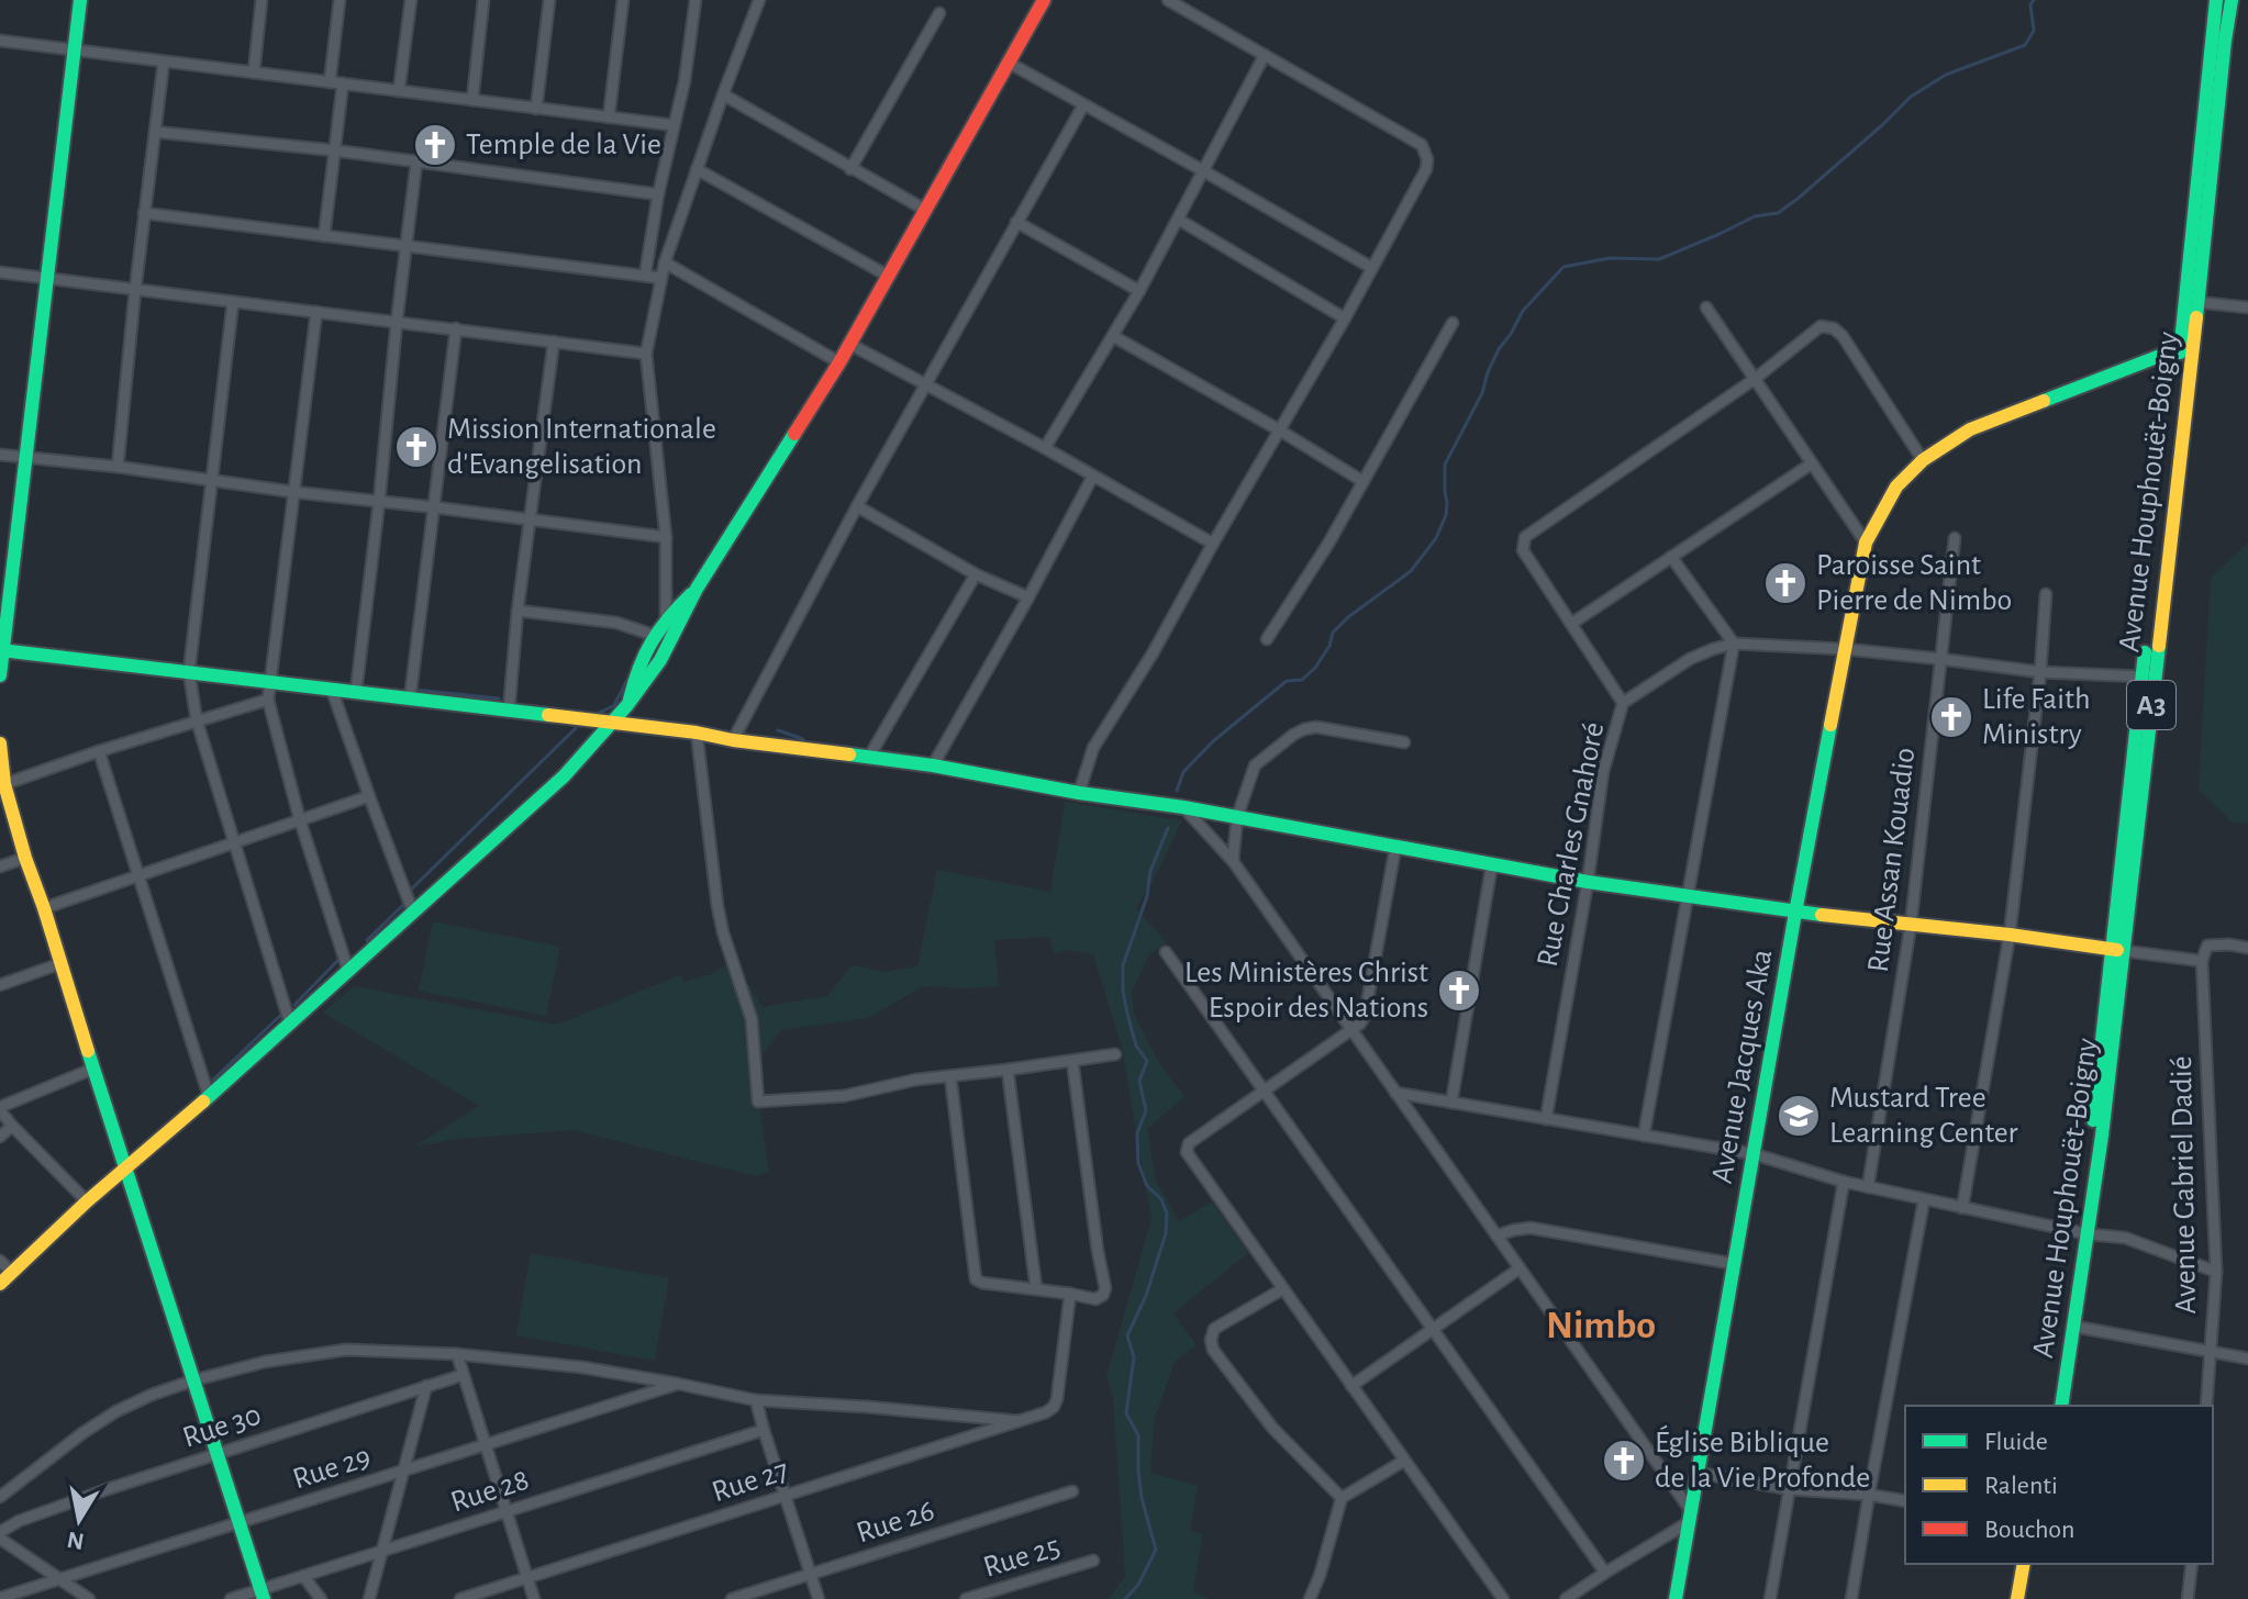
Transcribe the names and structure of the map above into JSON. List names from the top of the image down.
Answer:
{
  "streets": {
    "main road": ["Avenue Houphouët-Boigny", "A3", "Avenue Jacques Aka"],
    "street": [
      "Rue Charles Gnahoré",
      "Rue Assan Kouadio",
      "Avenue Gabriel Dadié",
      "Rue 30",
      "Rue 29",
      "Rue 27",
      "Rue 28",
      "Rue 26",
      "Rue 25"
    ]
  },
  "crossings": [
    ["Avenue Houphouët-Boigny", "Avenue Jacques Aka"]
  ],
  "districts": ["Nimbo"],
  "places": {
    "church": [
      "Temple de la Vie",
      "Mission Internationale d'Evangelisation",
      "Paroisse Saint Pierre de Nimbo",
      "Life Faith Ministry",
      "Les Ministères Christ Espoir des Nations",
      "Église Biblique de la Vie Profonde"
    ],
    "school or university": ["Mustard Tree Learning Center"]
  },
  "legend": ["Fluide", "Ralenti", "Bouchon"],
  "north": "bottom"
}
